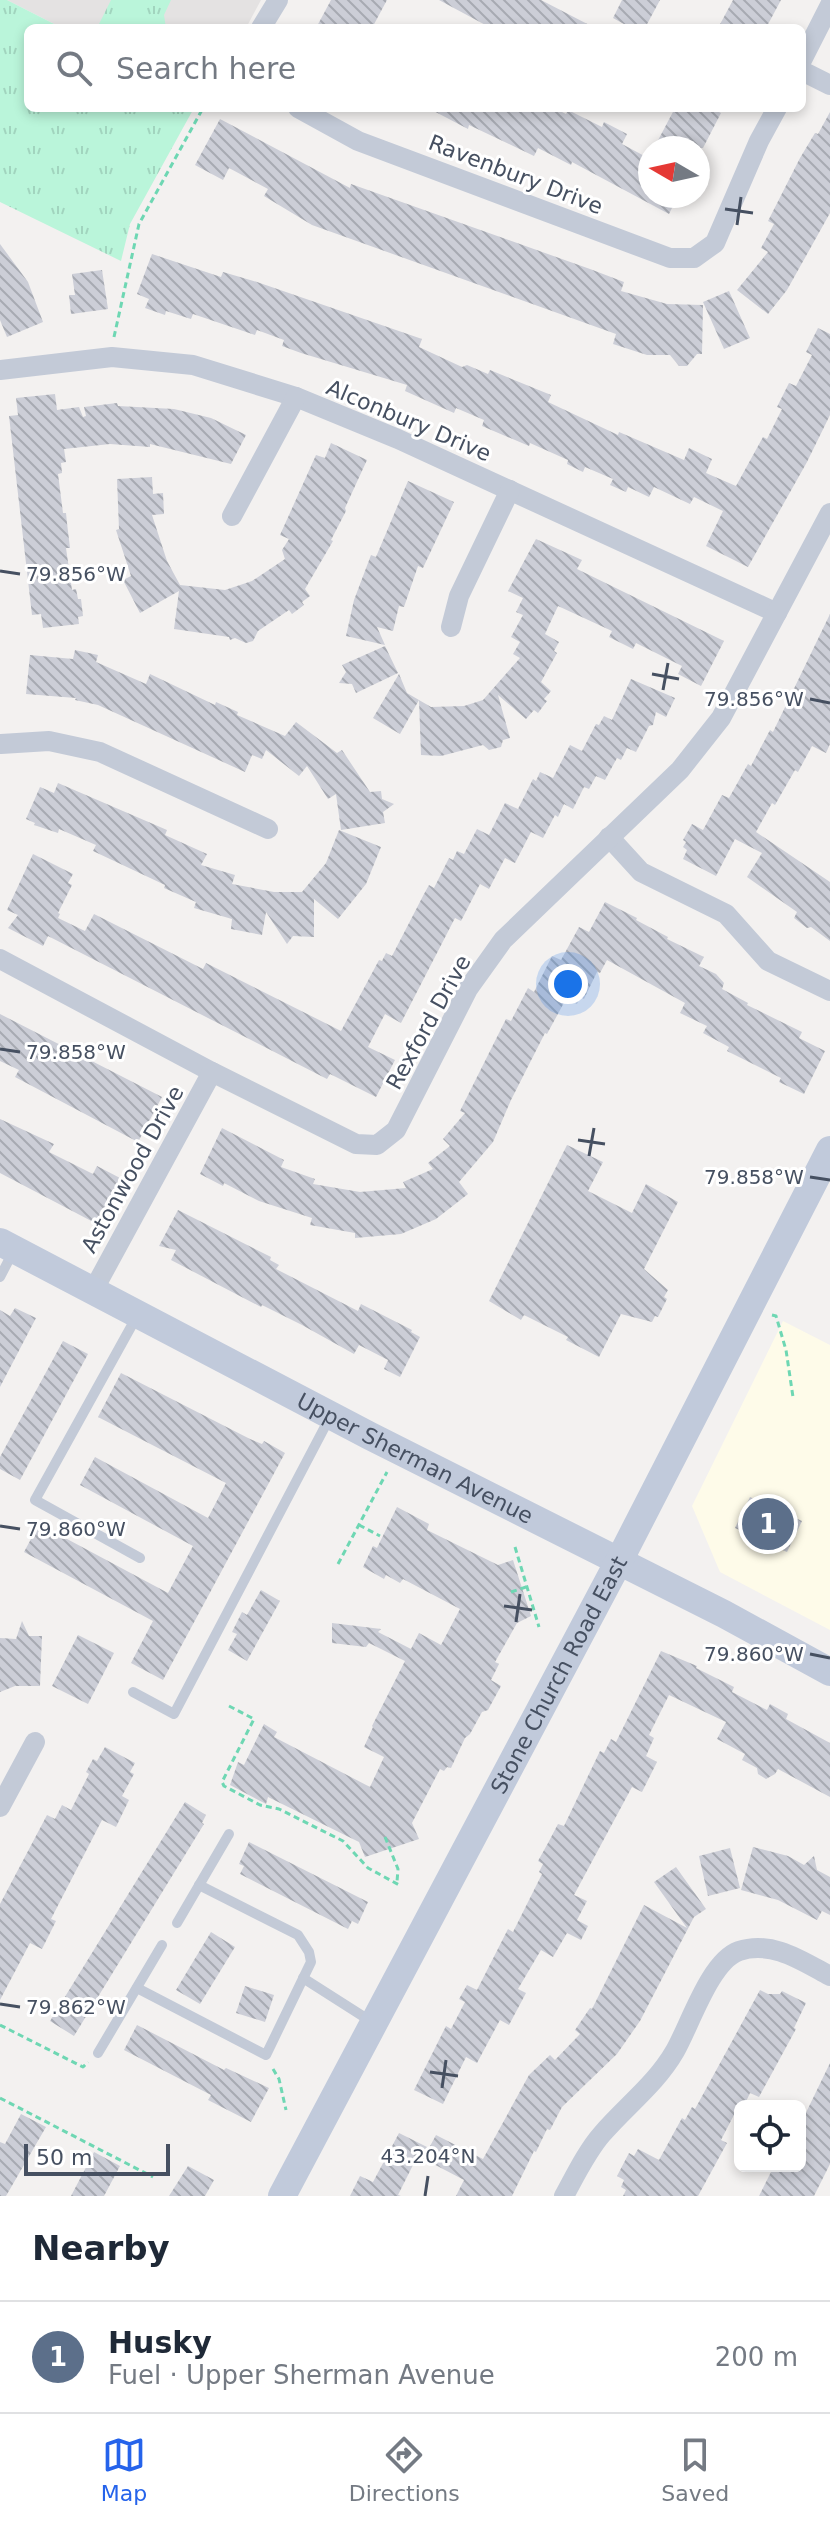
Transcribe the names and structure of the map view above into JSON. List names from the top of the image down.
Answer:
{
  "streets": {
    "main road": ["Upper Sherman Avenue", "Stone Church Road East"],
    "street": [
      "Ravenbury Drive",
      "Alconbury Drive",
      "Rexford Drive",
      "Astonwood Drive"
    ]
  },
  "crossings": [
    ["Alconbury Drive", "Rexford Drive"],
    ["Rexford Drive", "Astonwood Drive"],
    ["Astonwood Drive", "Upper Sherman Avenue"],
    ["Upper Sherman Avenue", "Stone Church Road East"]
  ],
  "scale_bar": "50 m",
  "north": "left",
  "page": {
    "search": "Search here",
    "pins": "1",
    "scale": "50 m",
    "heading": "Nearby",
    "list": [
      {
        "mark": "1",
        "name": "Husky",
        "note": "Fuel · Upper Sherman Avenue",
        "value": "200 m"
      }
    ],
    "nav": ["Map", "Directions", "Saved"]
  },
  "coordinates": [
    "79.856°W",
    "79.858°W",
    "79.860°W",
    "79.862°W",
    "43.204°N"
  ]
}
